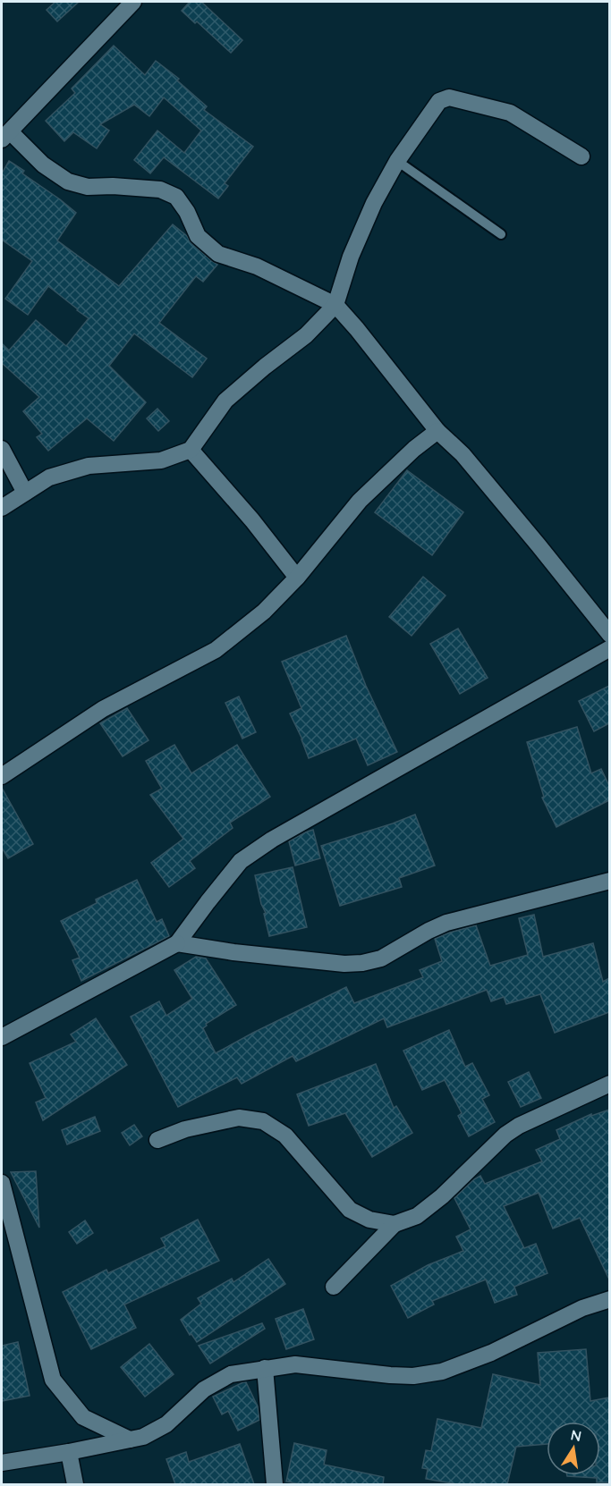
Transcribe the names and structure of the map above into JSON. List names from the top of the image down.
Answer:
{
  "north": "top"
}
